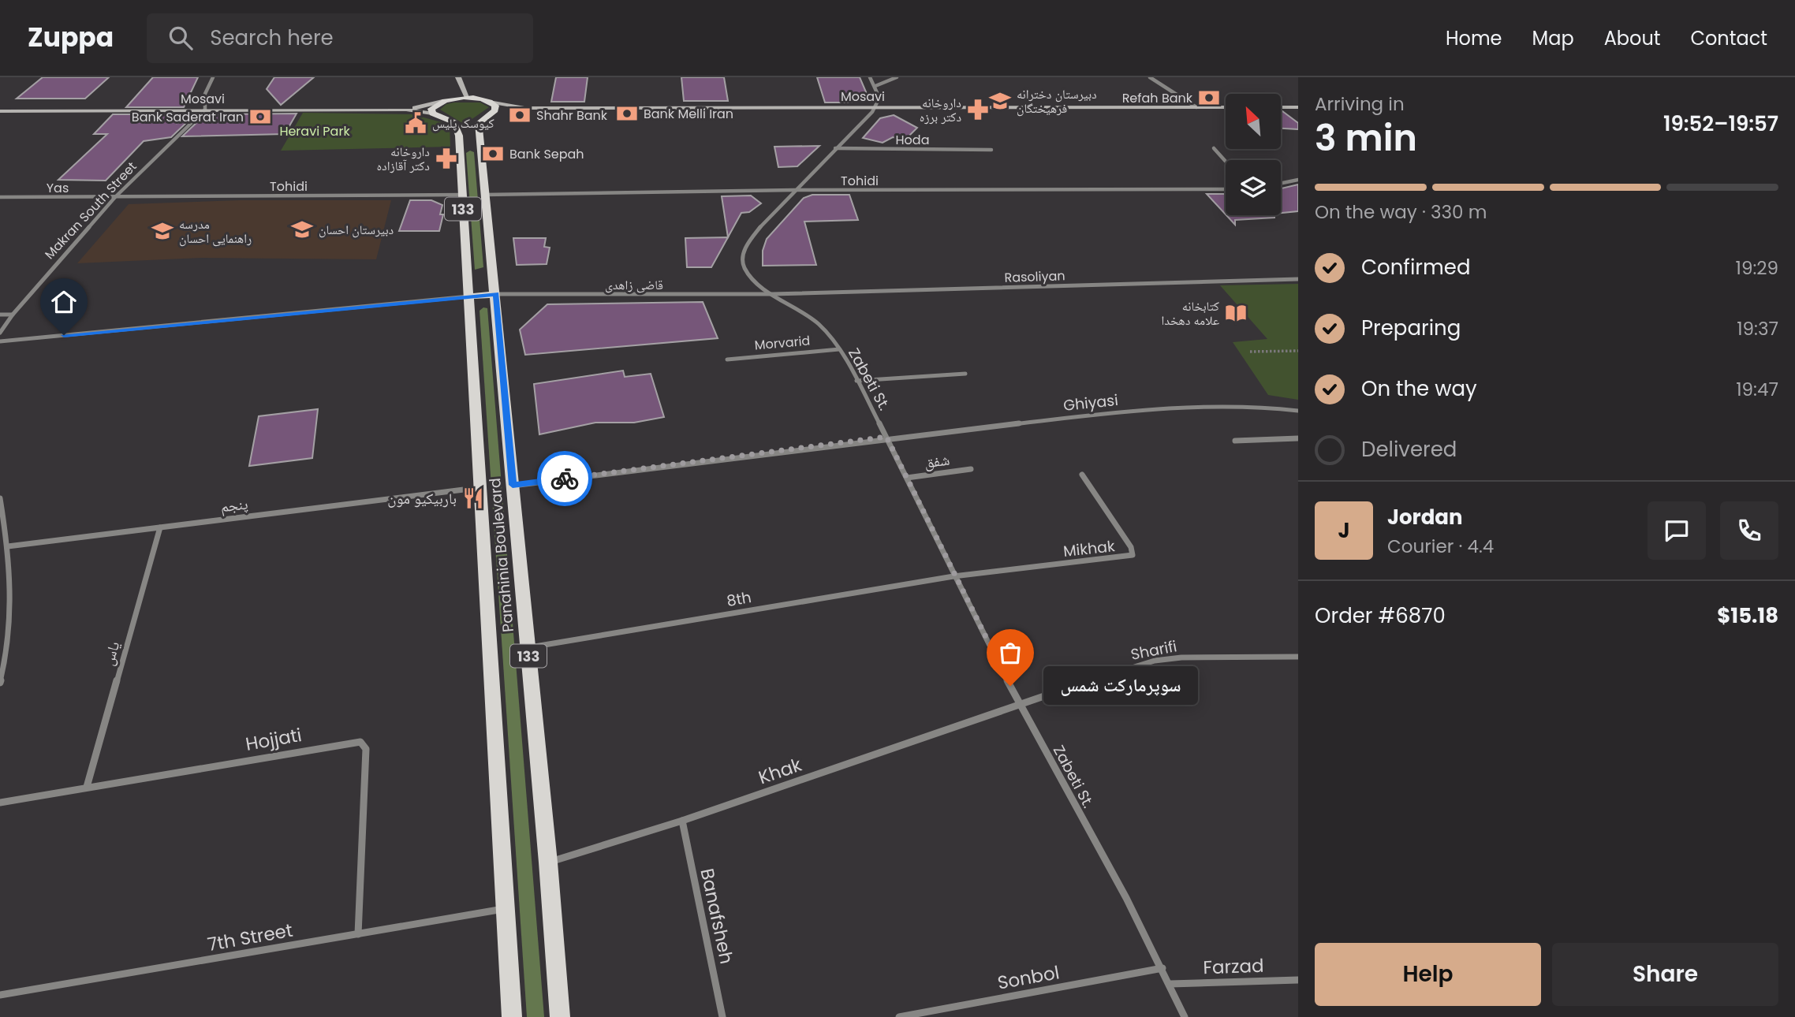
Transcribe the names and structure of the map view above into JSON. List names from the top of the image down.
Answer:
{
  "streets": {
    "main road": ["Mosavi", "133", "Panahinia Boulevard"],
    "street": [
      "Hoda",
      "Tohidi",
      "Yas",
      "Makran South Street",
      "Rasoliyan",
      "قاضی زاهدی",
      "Morvarid",
      "Zabeti St.",
      "Ghiyasi",
      "شفق",
      "پنجم",
      "Mikhak",
      "8th",
      "Sharifi",
      "یاس",
      "Hojjati",
      "Khak",
      "Banafsheh",
      "7th Street",
      "Farzad",
      "Sonbol"
    ]
  },
  "crossings": [
    ["Mosavi", "Makran South Street"],
    ["Mosavi", "Zabeti St."],
    ["Mosavi", "Panahinia Boulevard"],
    ["Hoda", "Zabeti St."],
    ["Tohidi", "Yas"],
    ["Tohidi", "Makran South Street"],
    ["Tohidi", "Zabeti St."],
    ["Tohidi", "Panahinia Boulevard"],
    ["Yas", "Makran South Street"],
    ["Rasoliyan", "قاضی زاهدی"],
    ["Rasoliyan", "Zabeti St."],
    ["قاضی زاهدی", "Zabeti St."],
    ["قاضی زاهدی", "Panahinia Boulevard"],
    ["Morvarid", "Zabeti St."],
    ["Zabeti St.", "Ghiyasi"],
    ["Zabeti St.", "شفق"],
    ["Zabeti St.", "Mikhak"],
    ["Zabeti St.", "8th"],
    ["Zabeti St.", "Sharifi"],
    ["Zabeti St.", "Khak"],
    ["Zabeti St.", "Farzad"],
    ["Zabeti St.", "Sonbol"],
    ["Ghiyasi", "Panahinia Boulevard"],
    ["پنجم", "یاس"],
    ["Mikhak", "8th"],
    ["Panahinia Boulevard", "8th"],
    ["Panahinia Boulevard", "Khak"],
    ["Panahinia Boulevard", "7th Street"],
    ["Sharifi", "Khak"],
    ["یاس", "Hojjati"],
    ["Hojjati", "7th Street"],
    ["Khak", "Banafsheh"]
  ],
  "parks": ["Heravi Park"],
  "places": {
    "bank": [
      "Refah Bank",
      "Bank Melli Iran",
      "Shahr Bank",
      "Bank Saderat Iran",
      "Bank Sepah"
    ],
    "school or university": ["دبیرستان دخترانه فرهیختگان", "دبیرستان احسان", "مدرسه راهنمایی احسان"],
    "pharmacy": ["داروخانه دکتر برزه", "داروخانه دکتر آقازاده"],
    "public building": ["کیوسک پلیس"],
    "library": ["کتابخانه علامه دهخدا"],
    "restaurant": ["باربیکیو مون"],
    "other": ["سوپرمارکت شمس"]
  },
  "north": "top left",
  "page": {
    "header": "Zuppa",
    "search": "Search here",
    "nav": [
      "Home",
      "Map",
      "About",
      "Contact"
    ],
    "heading": ["3 min", "Arriving in", "19:52–19:57"],
    "panel": [
      "Jordan",
      "Courier · 4.4",
      "Order #6870",
      "$15.18"
    ],
    "bar": "On the way · 330 m",
    "list": [
      ["Confirmed", "19:29"],
      ["Preparing", "19:37"],
      ["On the way", "19:47"],
      "Delivered"
    ],
    "round": "J",
    "bubble": "سوپرمارکت شمس",
    "buttons": ["Help", "Share"]
  }
}
